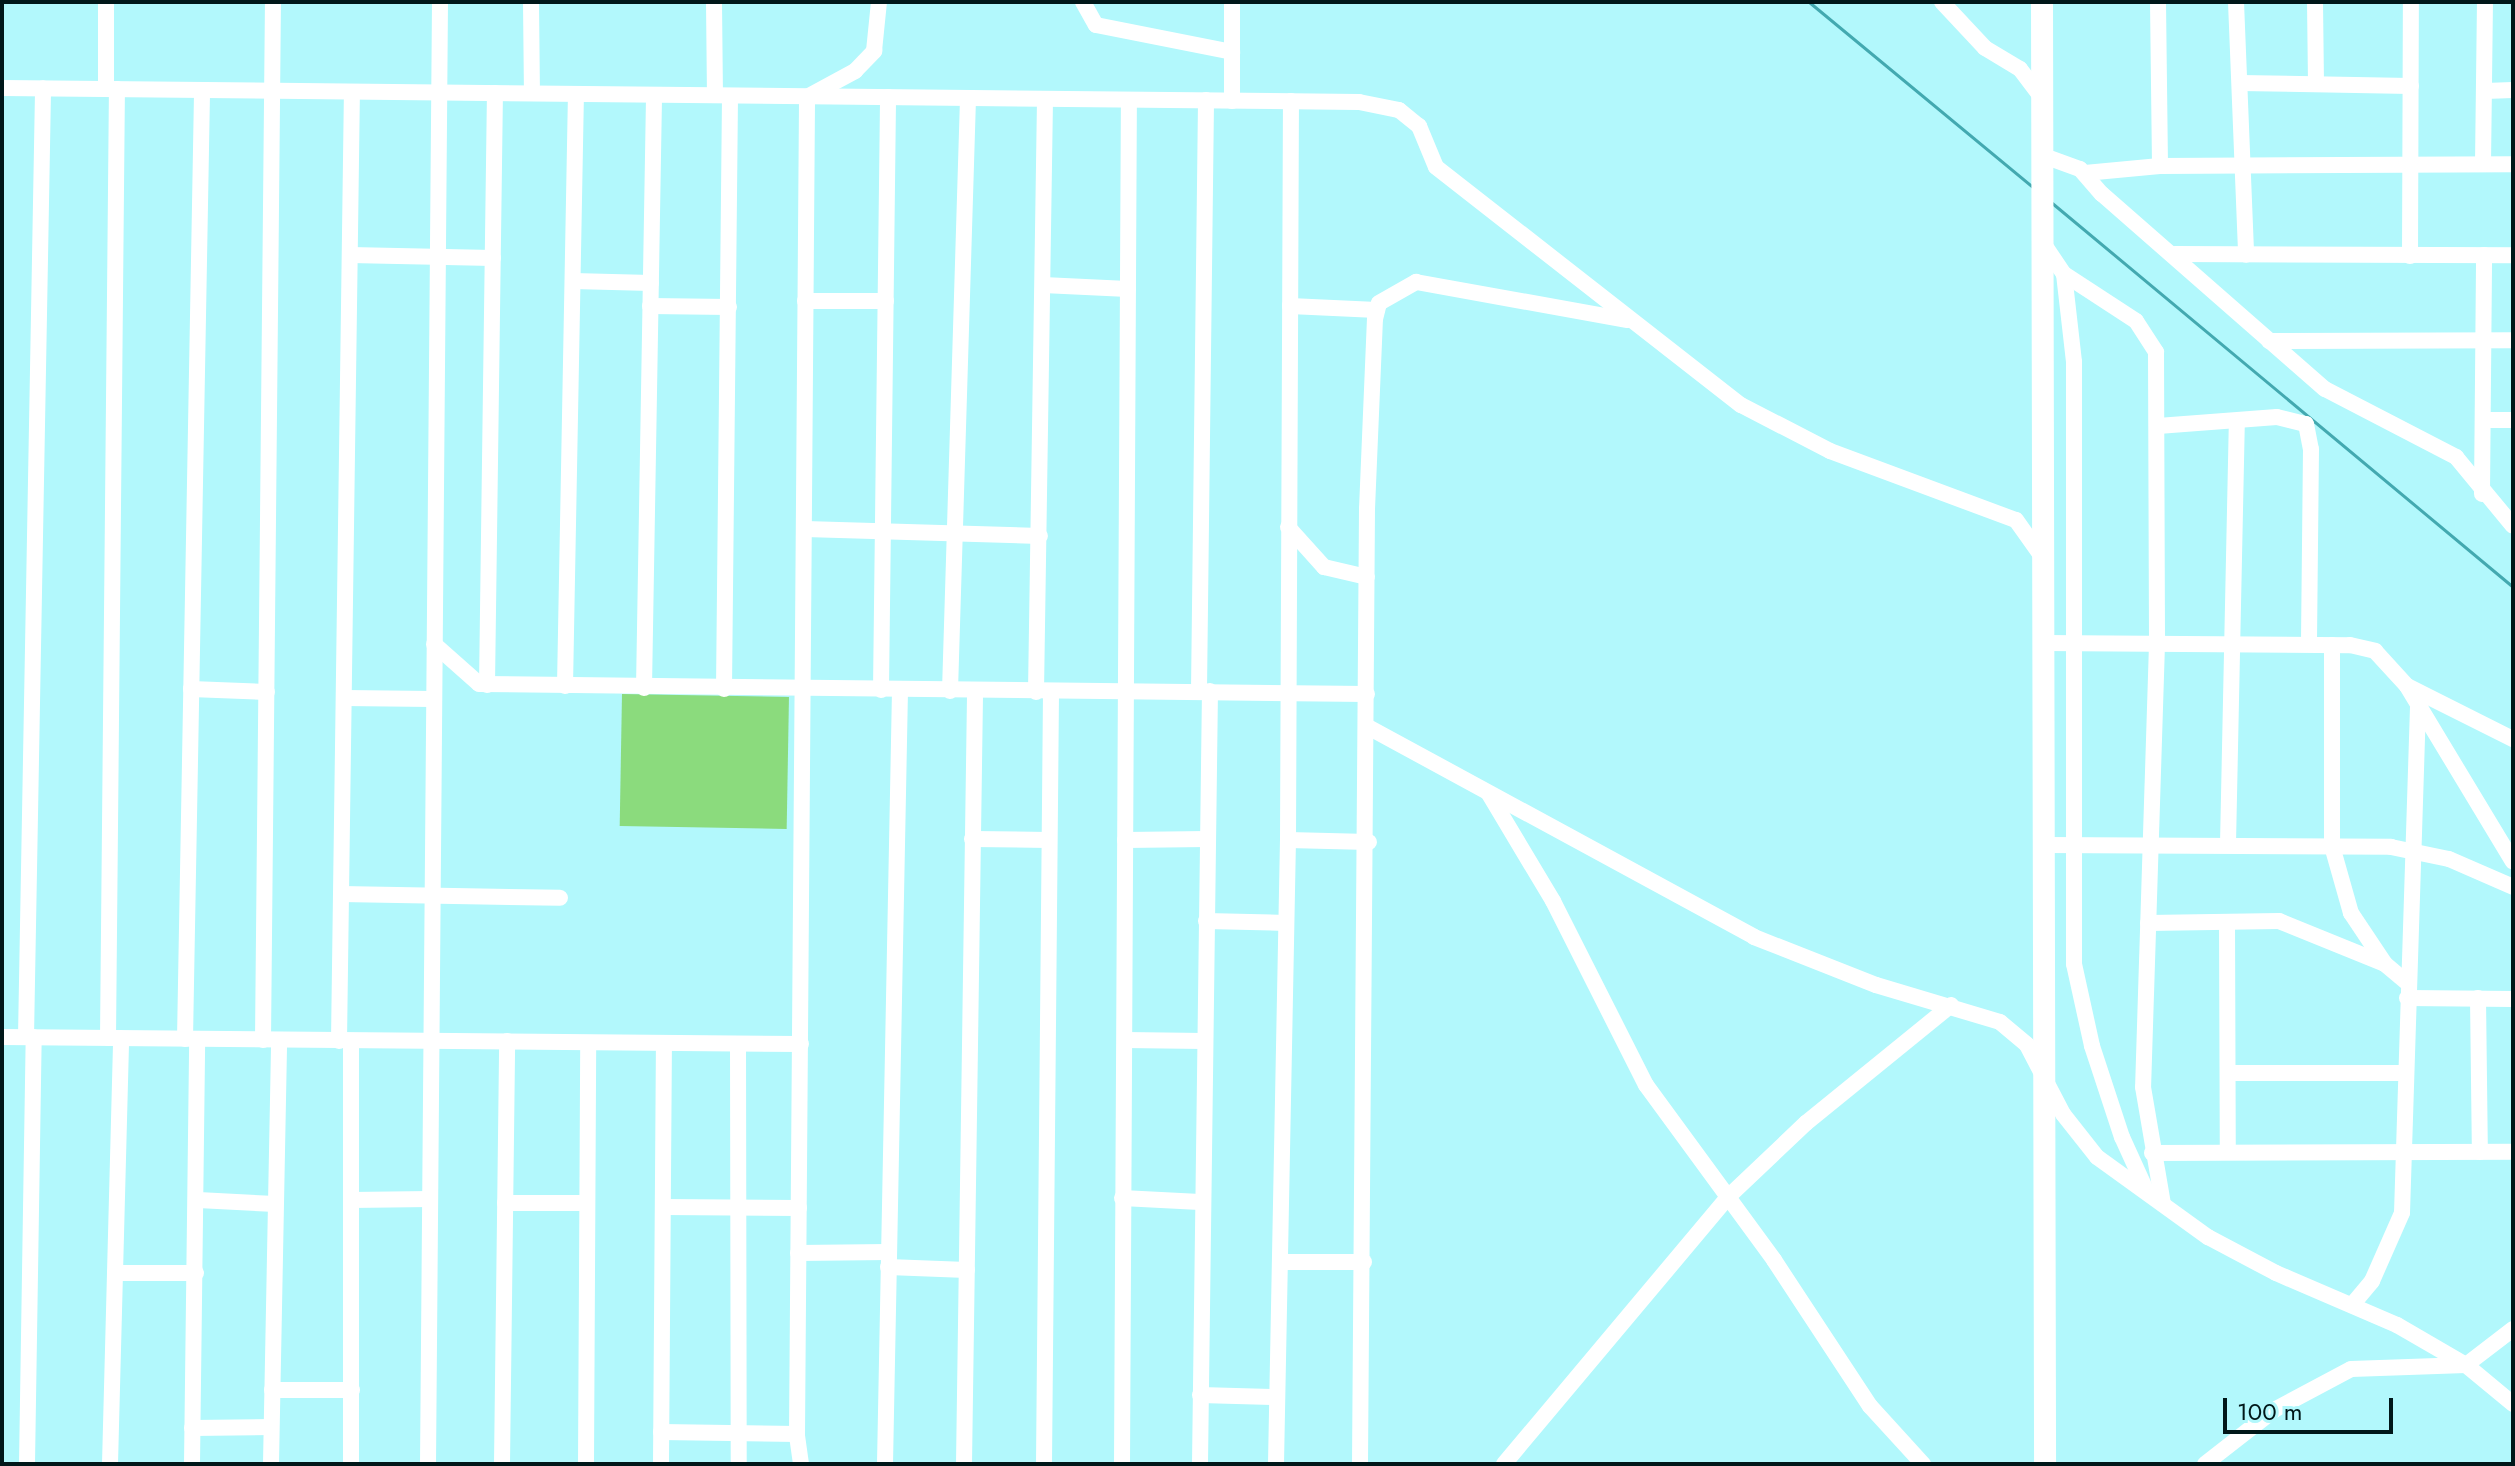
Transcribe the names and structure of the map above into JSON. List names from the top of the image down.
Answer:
{
  "scale_bar": "100 m"
}
